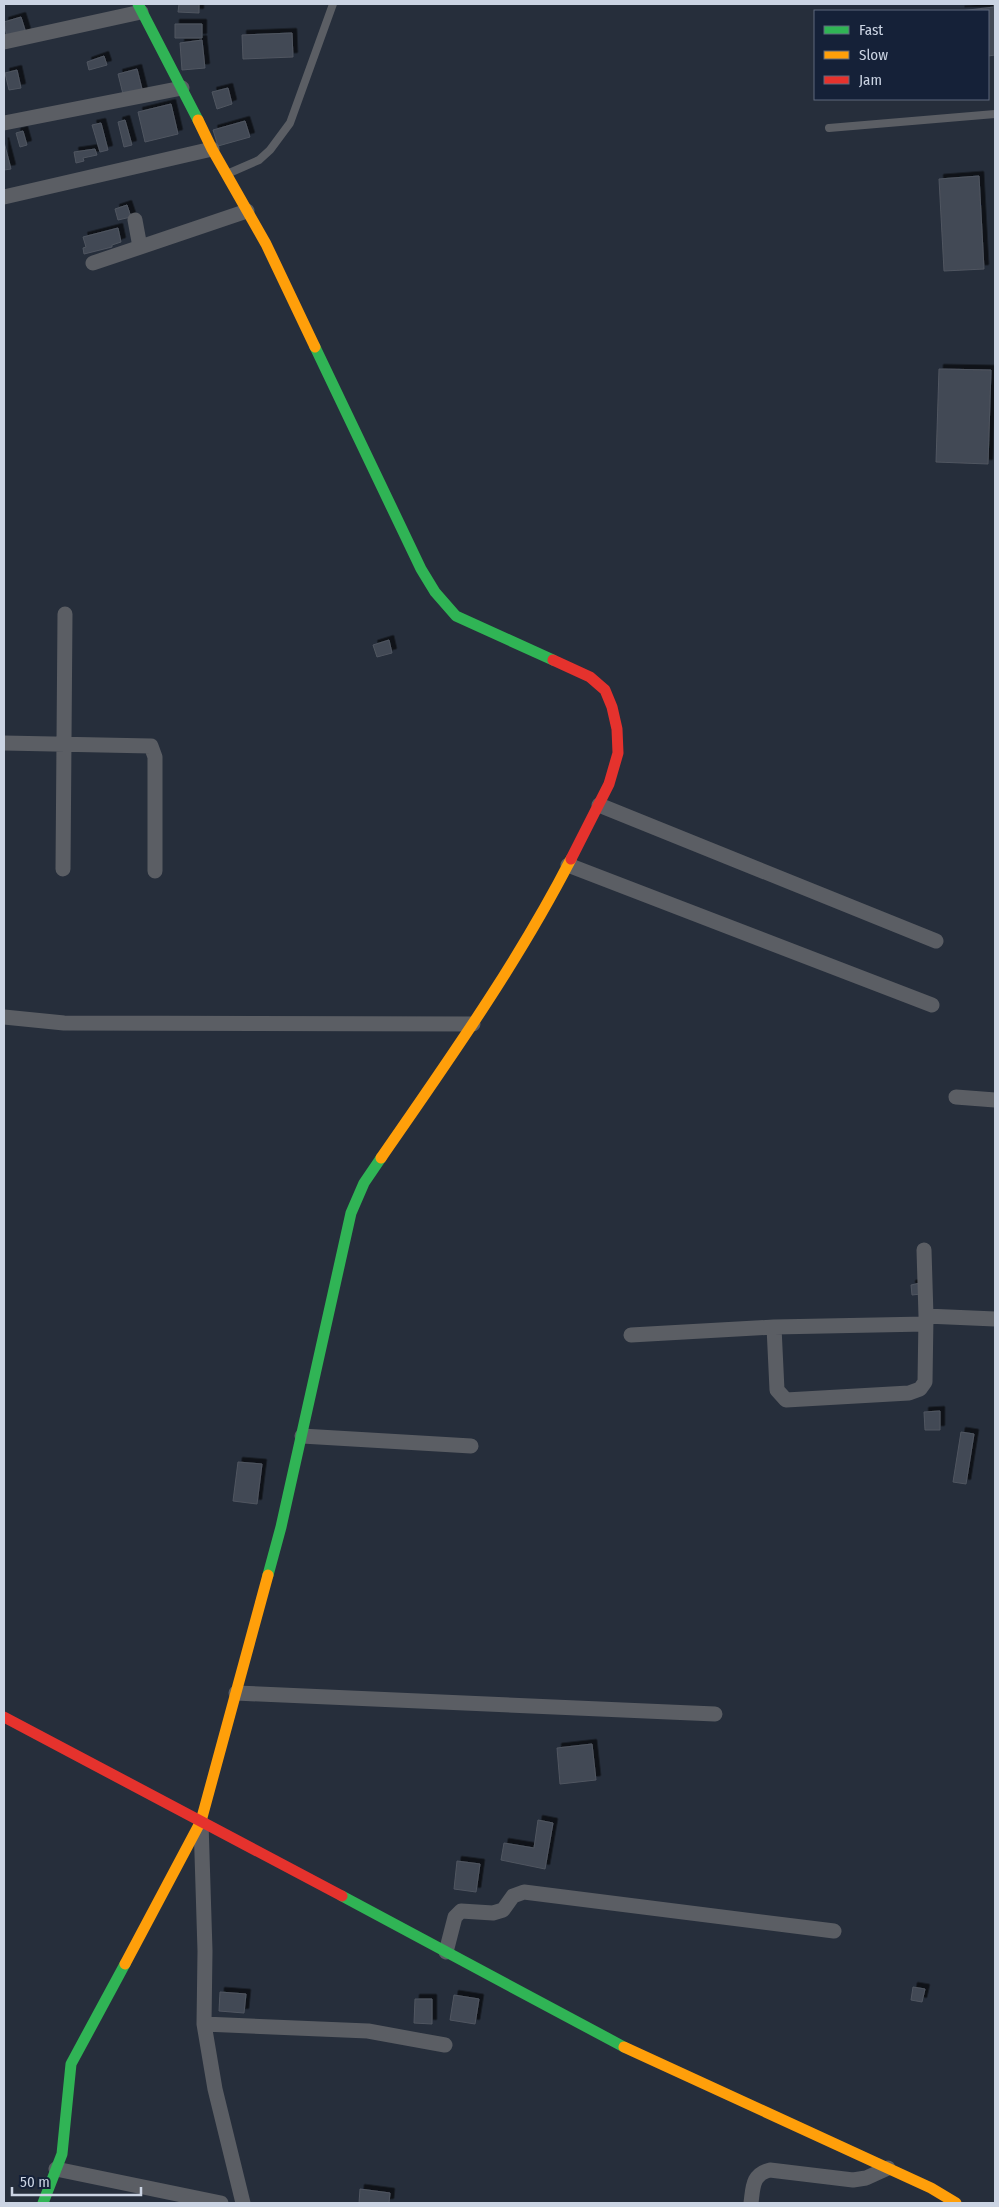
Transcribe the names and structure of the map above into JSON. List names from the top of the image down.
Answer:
{
  "legend": ["Fast", "Slow", "Jam"],
  "scale_bar": "50 m"
}
